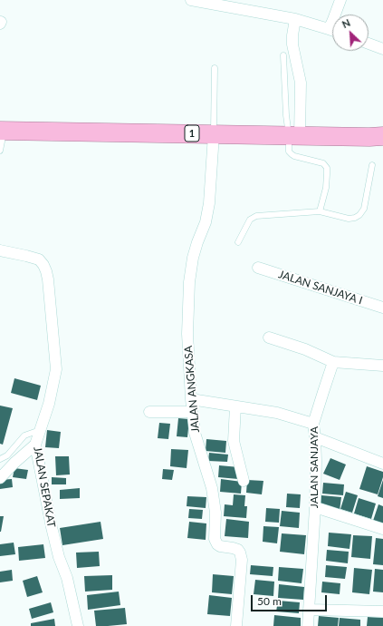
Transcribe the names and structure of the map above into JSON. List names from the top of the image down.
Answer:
{
  "streets": {
    "highway": ["1"],
    "street": [
      "JALAN SANJAYA I",
      "JALAN ANGKASA",
      "JALAN SANJAYA",
      "JALAN SEPAKAT"
    ]
  },
  "crossings": [
    ["1", "JALAN ANGKASA"]
  ],
  "scale_bar": "50 m",
  "north": "top left"
}
